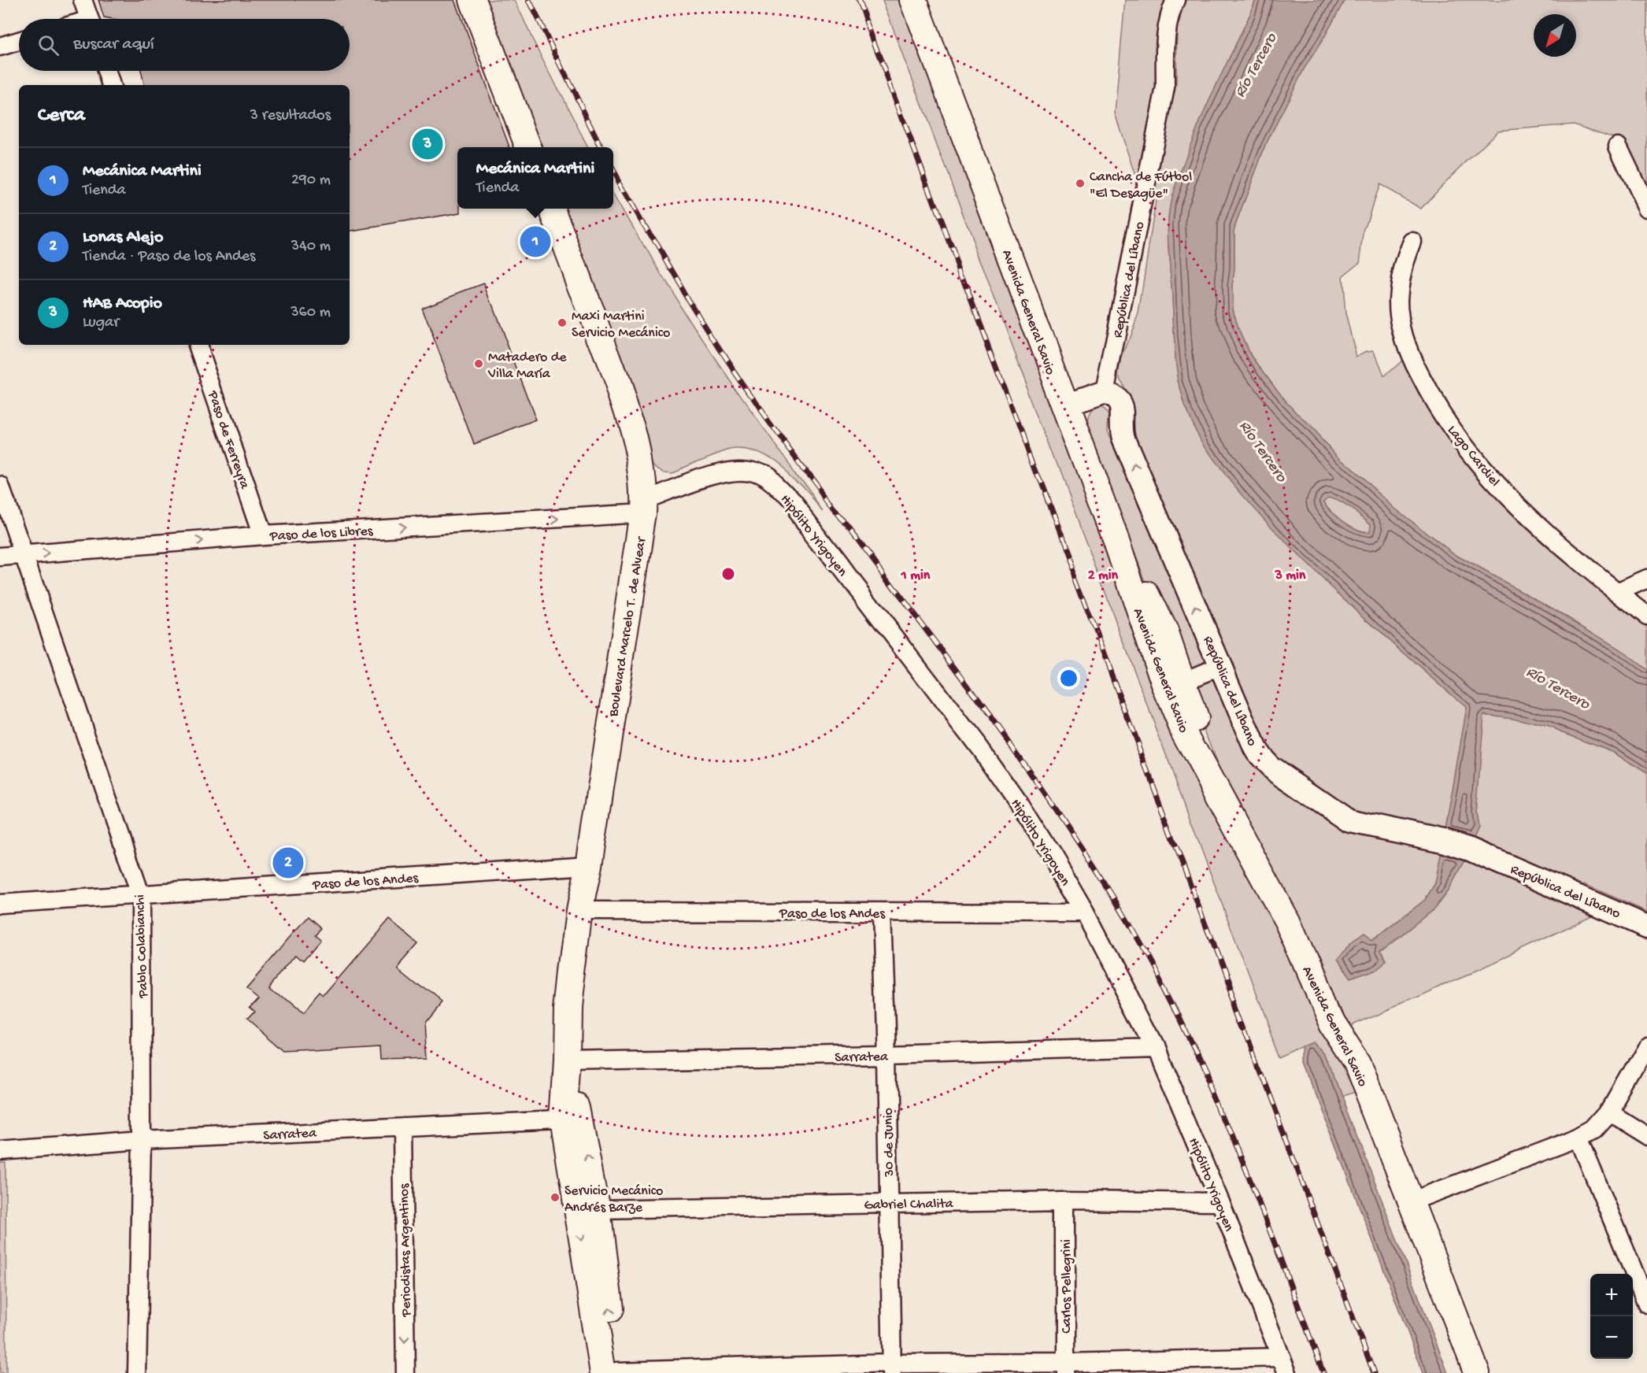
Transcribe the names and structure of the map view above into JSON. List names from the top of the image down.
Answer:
{
  "streets": {
    "main road": ["Avenida General Savio", "Boulevard Marcelo T. de Alvear"],
    "street": [
      "República del Líbano",
      "Paso de Ferreyra",
      "Lago Cardiel",
      "Paso de los Libres",
      "Hipólito Yrigoyen",
      "Paso de los Andes",
      "Pablo Colabianchi",
      "Sarratea",
      "30 de Junio",
      "Gabriel Chalita",
      "Periodistas Argentinos",
      "Carlos Pellegrini"
    ]
  },
  "crossings": [
    ["Paso de Ferreyra", "Paso de los Libres"],
    ["Paso de los Libres", "Hipólito Yrigoyen"],
    ["Paso de los Libres", "Boulevard Marcelo T. de Alvear"],
    ["Paso de los Libres", "Pablo Colabianchi"],
    ["Hipólito Yrigoyen", "Boulevard Marcelo T. de Alvear"],
    ["Hipólito Yrigoyen", "Paso de los Andes"],
    ["Hipólito Yrigoyen", "Sarratea"],
    ["Hipólito Yrigoyen", "Gabriel Chalita"],
    ["Boulevard Marcelo T. de Alvear", "Paso de los Andes"],
    ["Boulevard Marcelo T. de Alvear", "Sarratea"],
    ["Boulevard Marcelo T. de Alvear", "Gabriel Chalita"],
    ["Paso de los Andes", "Pablo Colabianchi"],
    ["Paso de los Andes", "30 de Junio"],
    ["Pablo Colabianchi", "Sarratea"],
    ["Sarratea", "30 de Junio"],
    ["Sarratea", "Periodistas Argentinos"],
    ["30 de Junio", "Gabriel Chalita"],
    ["Gabriel Chalita", "Carlos Pellegrini"]
  ],
  "one_way": ["Paso de los Libres", "Periodistas Argentinos"],
  "water": ["Río Tercero"],
  "places": [
    "Cancha de Fútbol \"El Desagüe\"",
    "Maxi Martini Servicio Mecánico",
    "Matadero de Villa María",
    "Servicio Mecánico Andrés Barze"
  ],
  "north": "bottom left",
  "page": {
    "search": "Buscar aquí",
    "heading": ["Cerca", "3 resultados"],
    "pins": ["3", "1", "2"],
    "list": [
      {
        "mark": "1",
        "name": "Mecánica Martini",
        "note": "Tienda",
        "value": "290 m"
      },
      {
        "mark": "2",
        "name": "Lonas Alejo",
        "note": "Tienda · Paso de los Andes",
        "value": "340 m"
      },
      {
        "mark": "3",
        "name": "HAB Acopio",
        "note": "Lugar",
        "value": "360 m"
      }
    ],
    "popup": ["Mecánica Martini", "Tienda"],
    "map_buttons": ["+", "−"]
  },
  "rings": ["1 min", "2 min", "3 min"]
}
